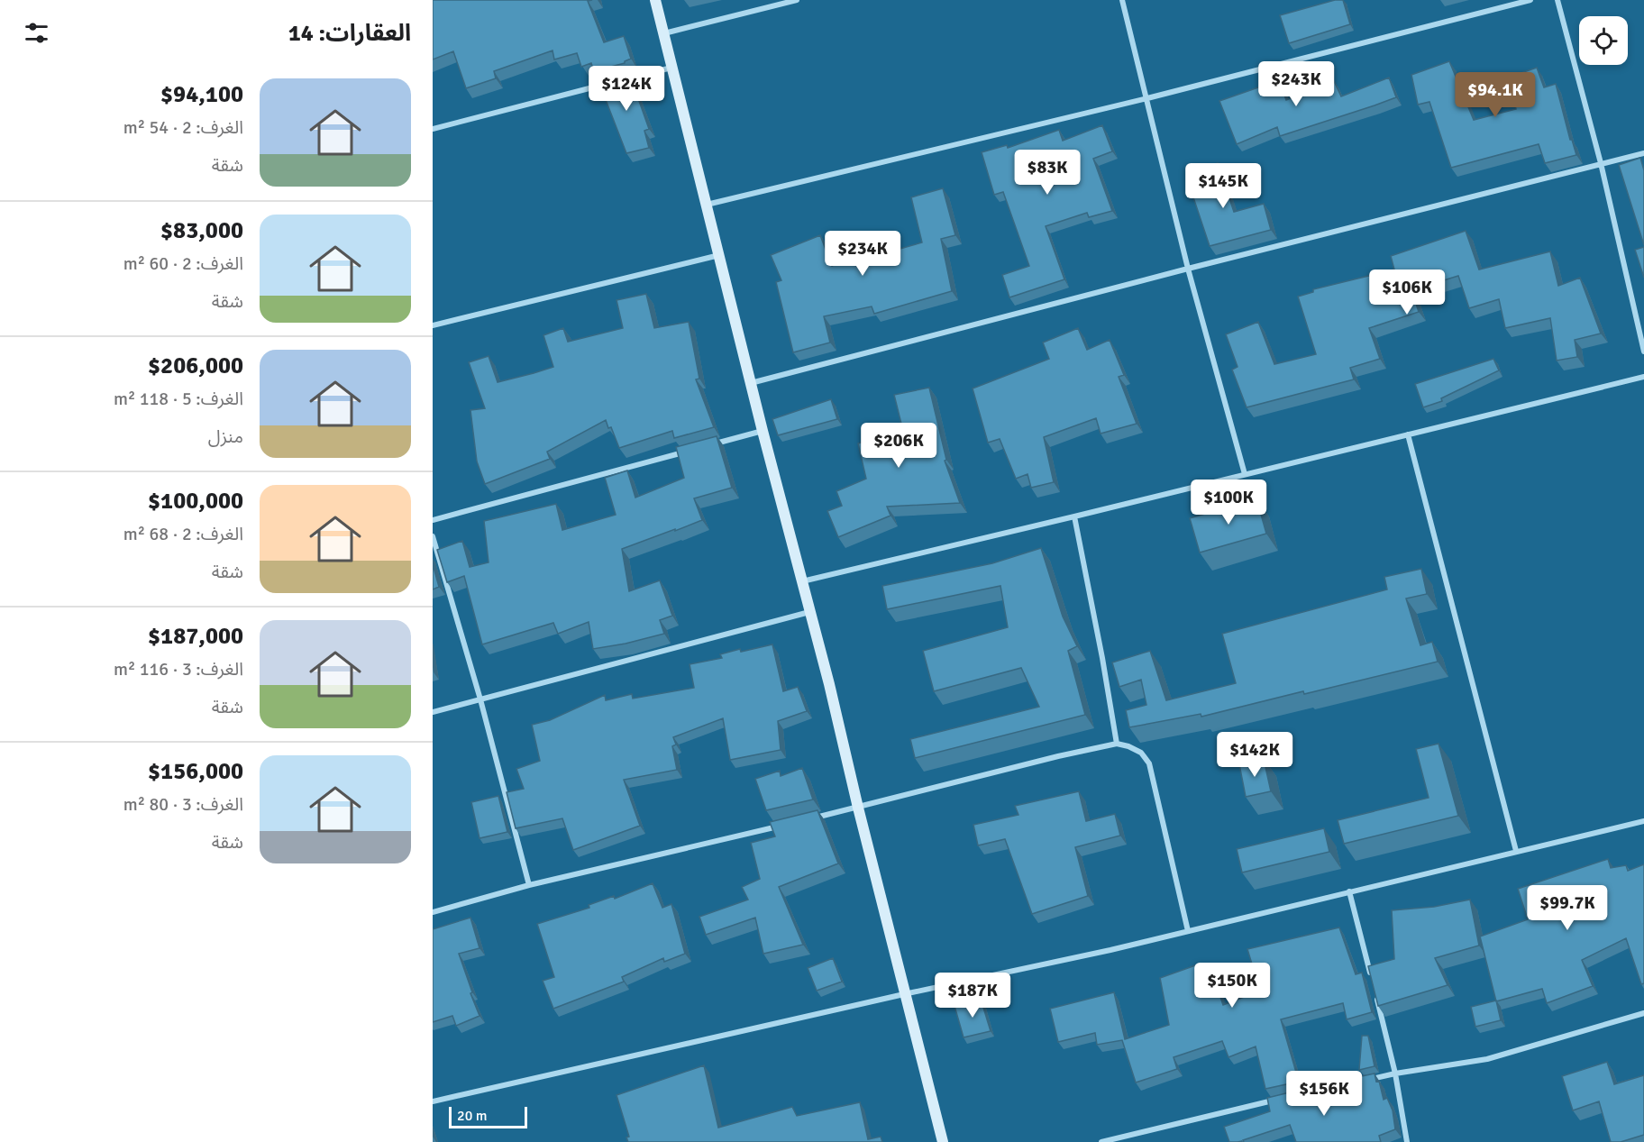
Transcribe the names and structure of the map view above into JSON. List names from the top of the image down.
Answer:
{
  "scale_bar": "20 m",
  "page": {
    "heading": "العقارات: 14",
    "price": [
      "$243K",
      "$124K",
      "$94.1K",
      "$83K",
      "$145K",
      "$234K",
      "$106K",
      "$206K",
      "$100K",
      "$142K",
      "$99.7K",
      "$150K",
      "$187K",
      "$156K"
    ],
    "list": [
      {
        "name": "$94,100",
        "note": "الغرف: 2 · 54 m² · شقة"
      },
      {
        "name": "$83,000",
        "note": "الغرف: 2 · 60 m² · شقة"
      },
      {
        "name": "$206,000",
        "note": "الغرف: 5 · 118 m² · منزل"
      },
      {
        "name": "$100,000",
        "note": "الغرف: 2 · 68 m² · شقة"
      },
      {
        "name": "$187,000",
        "note": "الغرف: 3 · 116 m² · شقة"
      },
      {
        "name": "$156,000",
        "note": "الغرف: 3 · 80 m² · شقة"
      }
    ],
    "scale": "20 m"
  }
}
